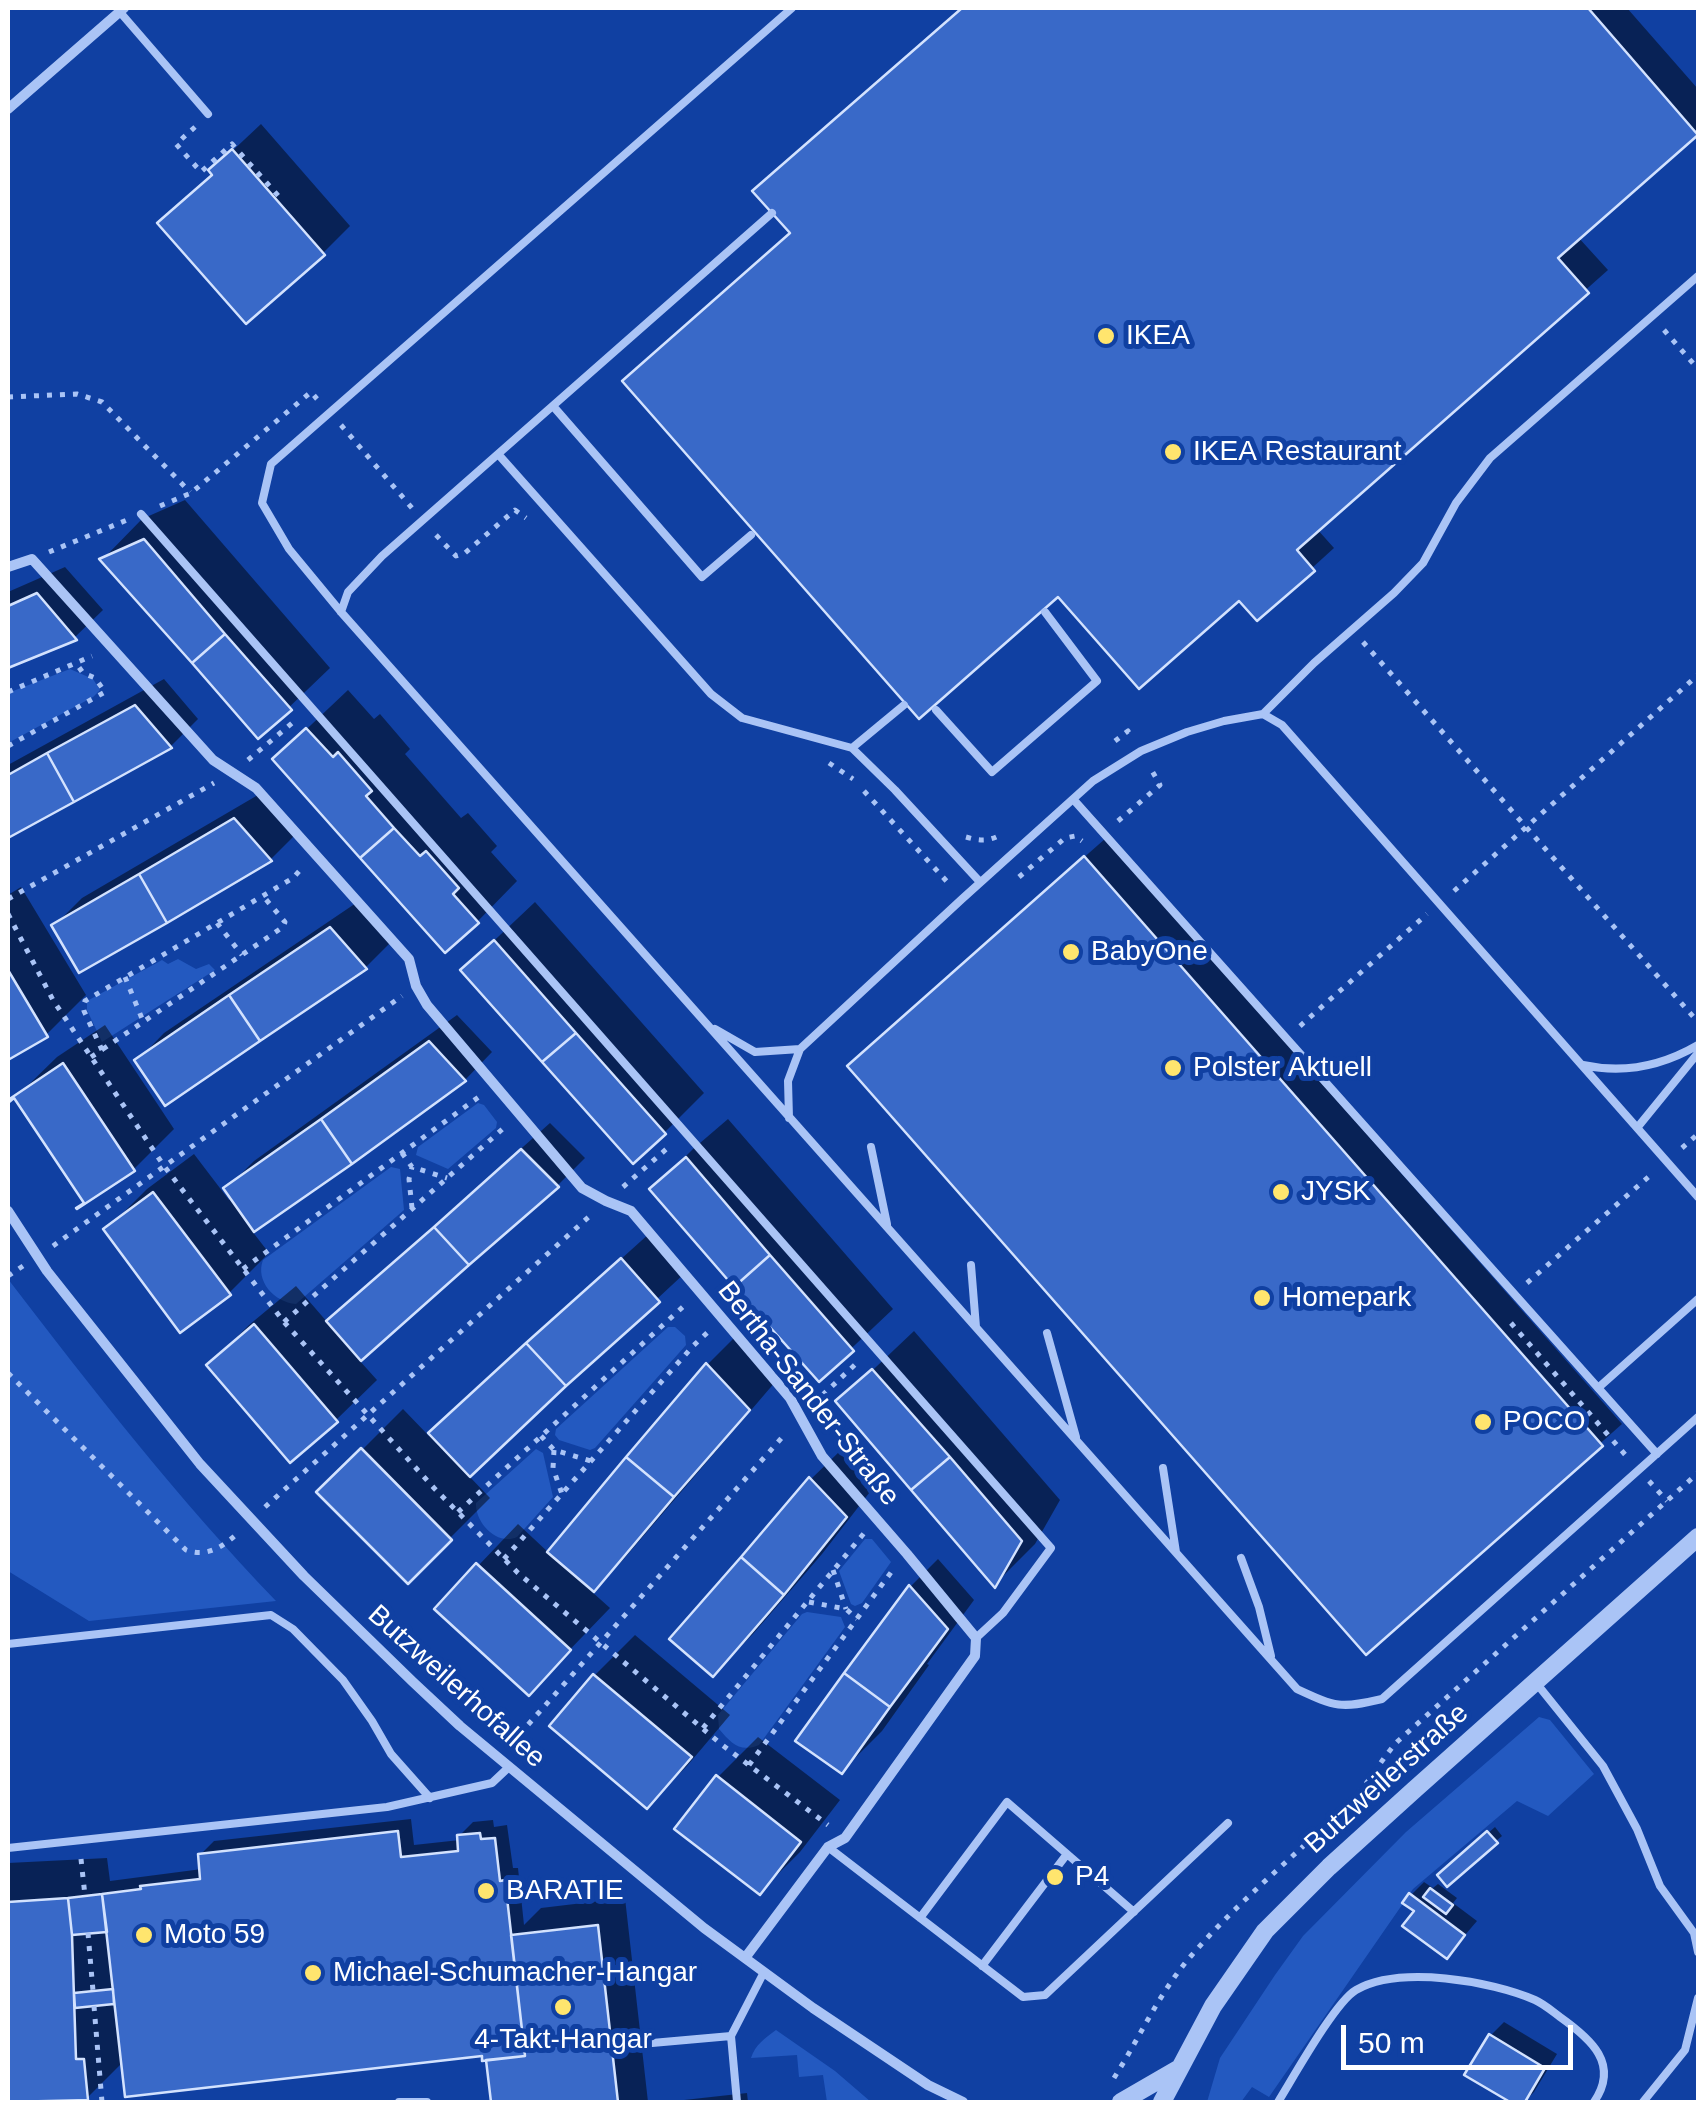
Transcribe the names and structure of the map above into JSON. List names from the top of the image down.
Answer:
{
  "streets": {
    "street": ["Bertha-Sander-Straße", "Butzweilerhofallee", "Butzweilerstraße"]
  },
  "places": [
    "IKEA",
    "IKEA Restaurant",
    "BabyOne",
    "Polster Aktuell",
    "JYSK",
    "Homepark",
    "POCO",
    "P4",
    "BARATIE",
    "Moto 59",
    "Michael-Schumacher-Hangar",
    "4-Takt-Hangar"
  ],
  "scale_bar": "50 m"
}
